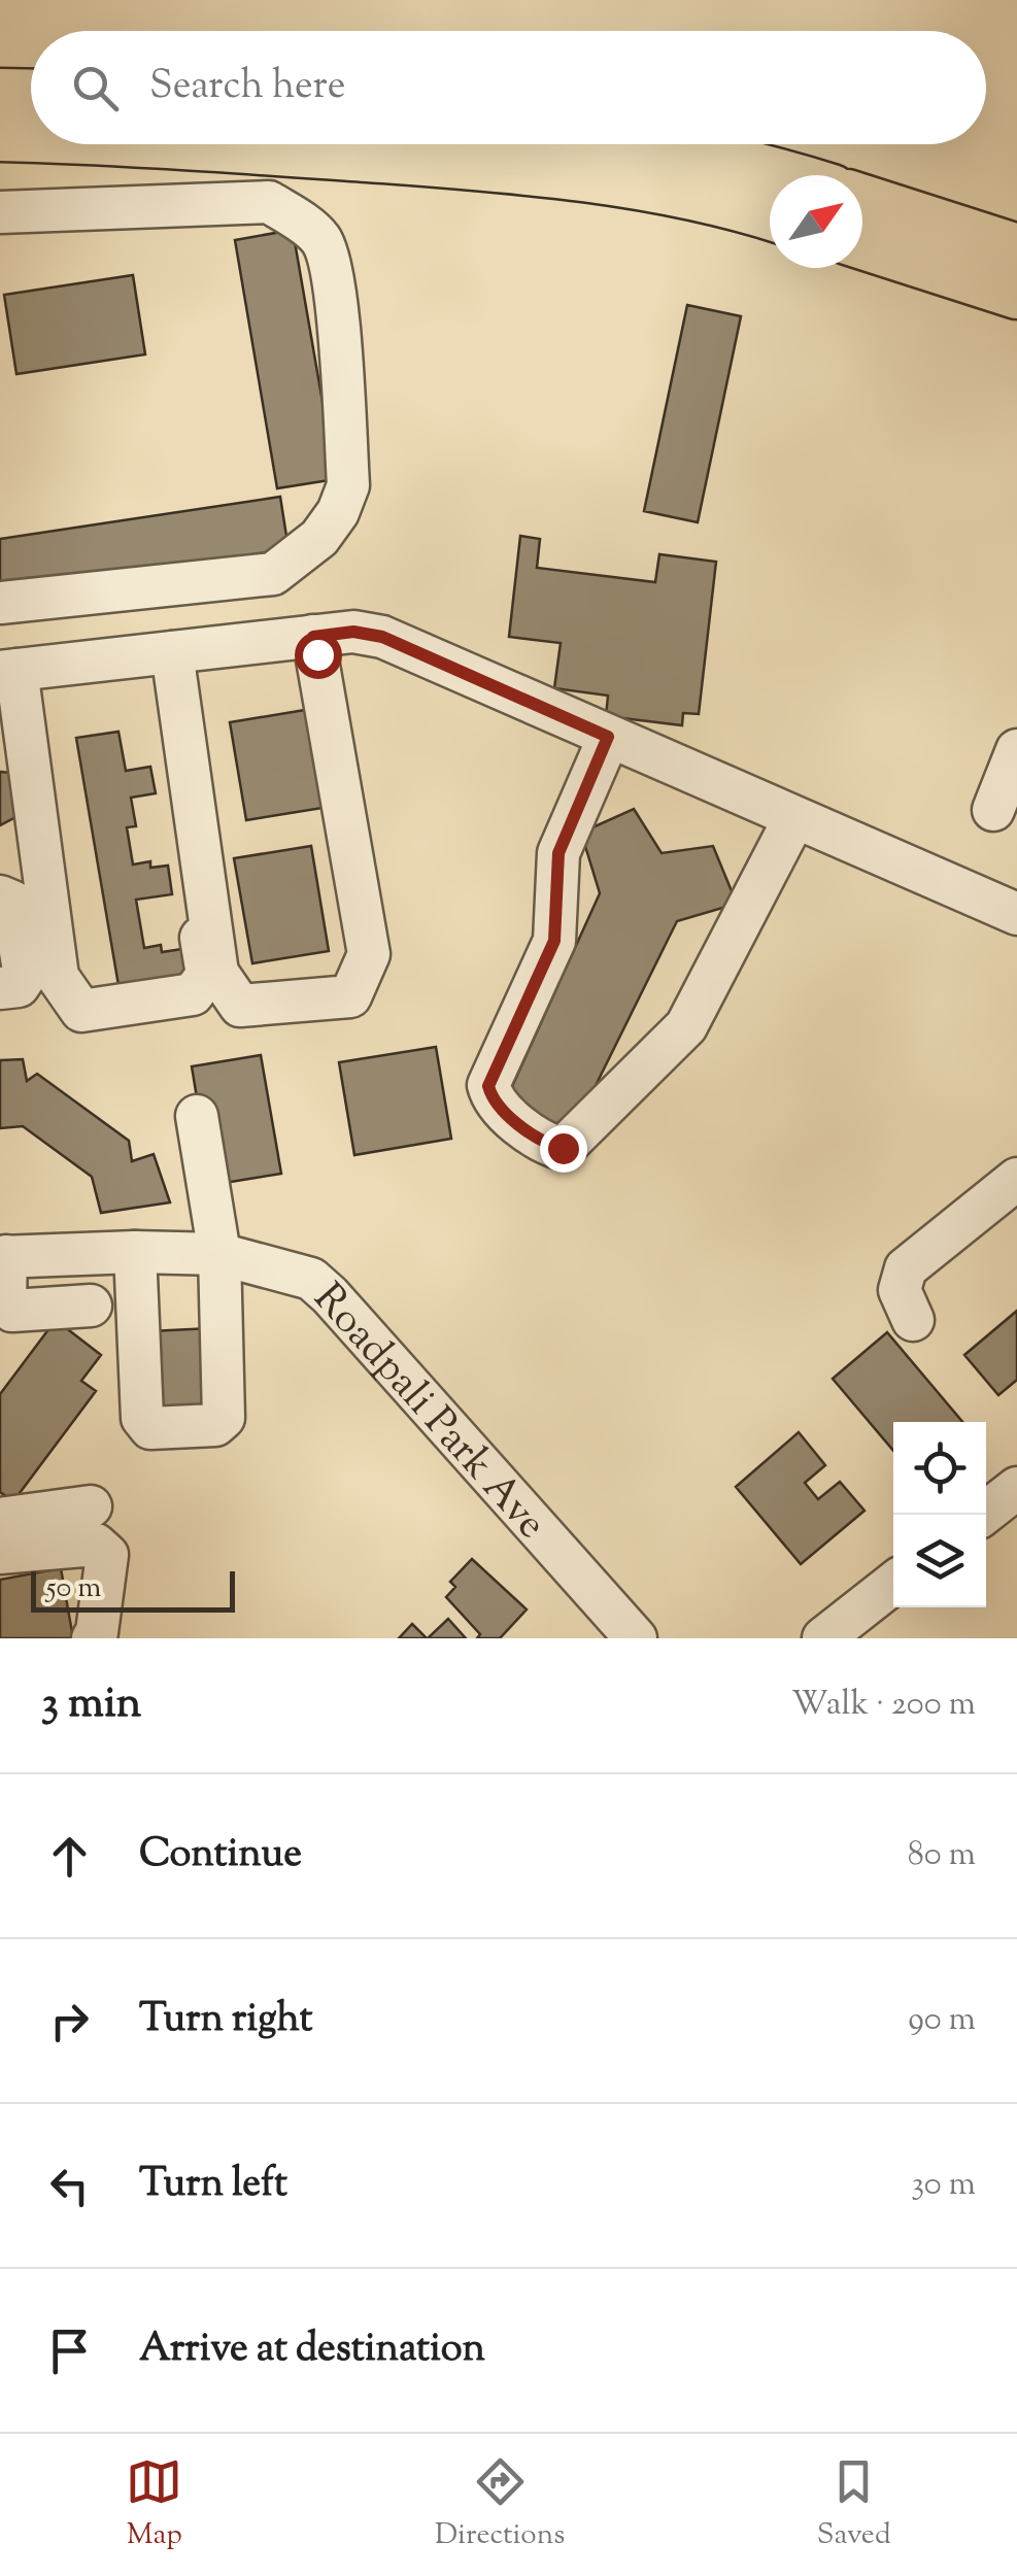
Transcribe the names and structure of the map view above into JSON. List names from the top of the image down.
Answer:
{
  "streets": {
    "street": ["Roadpali Park Ave"]
  },
  "scale_bar": "50 m",
  "north": "top right",
  "page": {
    "search": "Search here",
    "scale": "50 m",
    "heading": ["3 min", "Walk · 200 m"],
    "list": [
      ["Continue", "80 m"],
      ["Turn right", "90 m"],
      ["Turn left", "30 m"],
      "Arrive at destination"
    ],
    "nav": ["Map", "Directions", "Saved"]
  }
}
